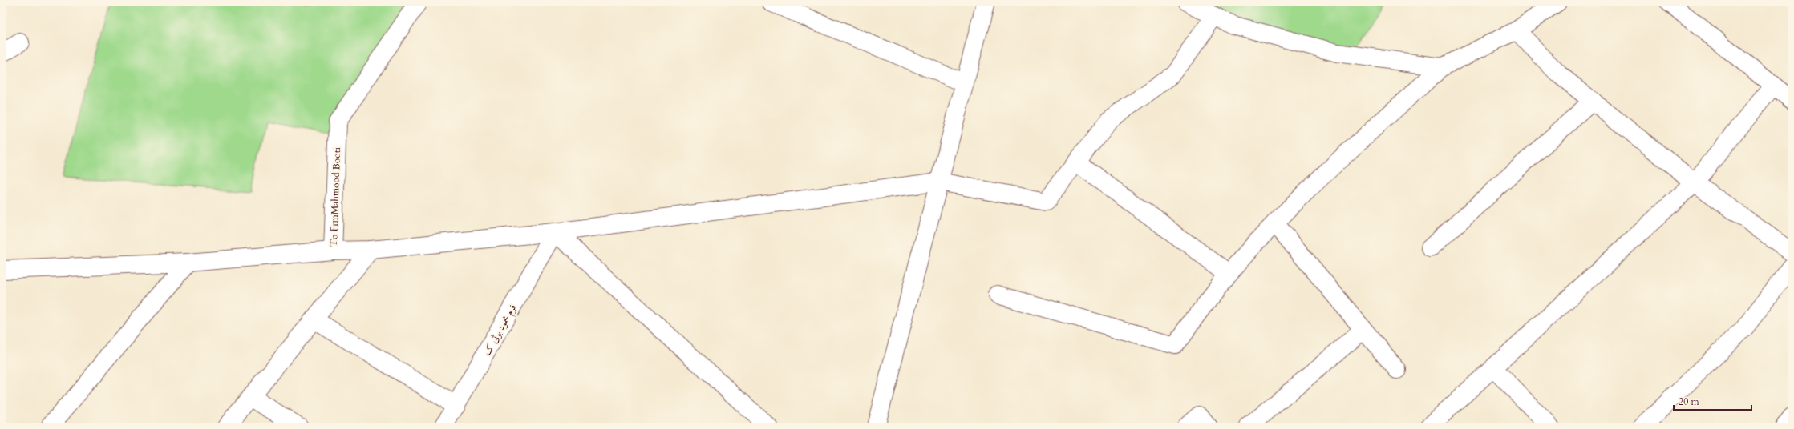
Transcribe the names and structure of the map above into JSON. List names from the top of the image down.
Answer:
{
  "streets": {
    "street": ["To FrmMahmood Booti", "فرم محمود بوٹی ک"]
  },
  "crossings": [
    ["To FrmMahmood Booti", "فرم محمود بوٹی ک"]
  ],
  "scale_bar": "20 m"
}
